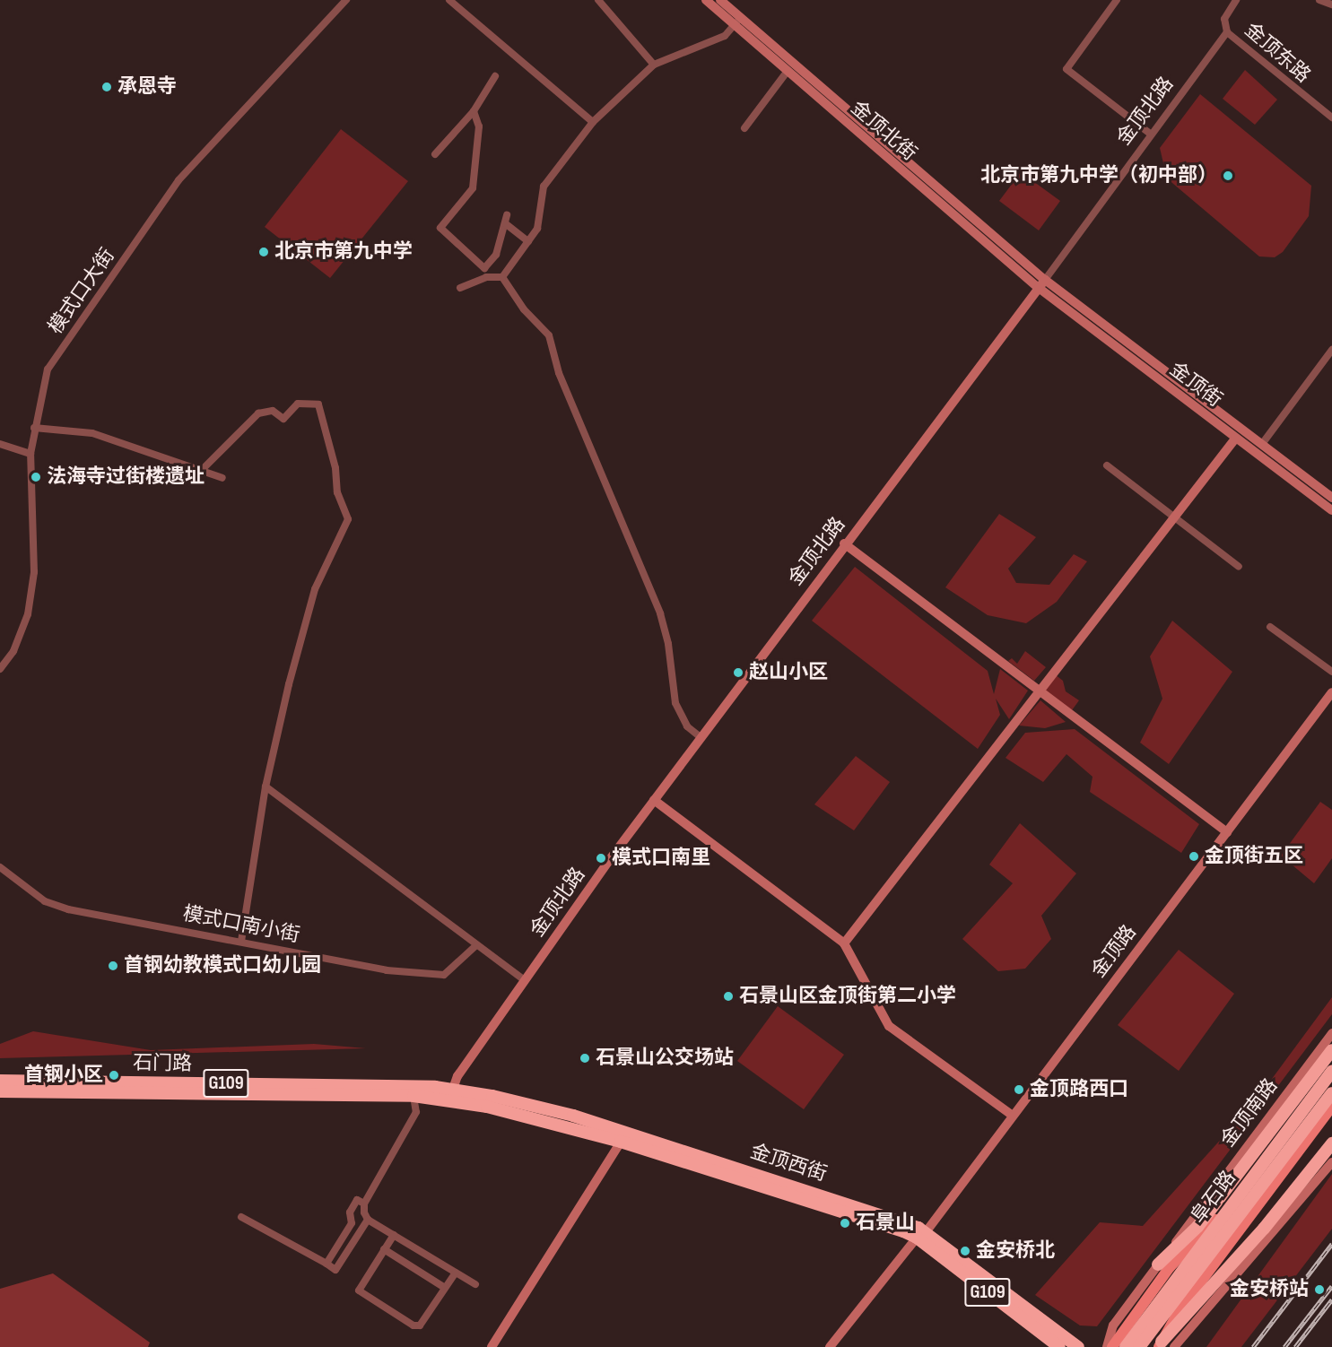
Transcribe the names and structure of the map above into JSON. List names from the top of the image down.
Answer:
{
  "streets": {
    "highway": [
      "石门路",
      "G109",
      "金顶西街",
      "阜石路"
    ],
    "main road": ["金顶南路"],
    "street": [
      "金顶东路",
      "金顶北路",
      "金顶北街",
      "模式口大街",
      "金顶街",
      "模式口南小街",
      "金顶路"
    ]
  },
  "crossings": [
    ["金顶东路", "金顶北路"],
    ["金顶北路", "金顶北街"],
    ["金顶北路", "金顶街"],
    ["金顶北路", "石门路"],
    ["金顶北路", "金顶西街"],
    ["金顶北街", "金顶街"],
    ["金顶路", "金顶西街"],
    ["石门路", "金顶西街"]
  ],
  "places": [
    "承恩寺",
    "北京市第九中学（初中部）",
    "北京市第九中学",
    "法海寺过街楼遗址",
    "赵山小区",
    "金顶街五区",
    "模式口南里",
    "首钢幼教模式口幼儿园",
    "石景山区金顶街第二小学",
    "石景山公交场站",
    "首钢小区",
    "金顶路西口",
    "石景山",
    "金安桥北",
    "金安桥站"
  ]
}
